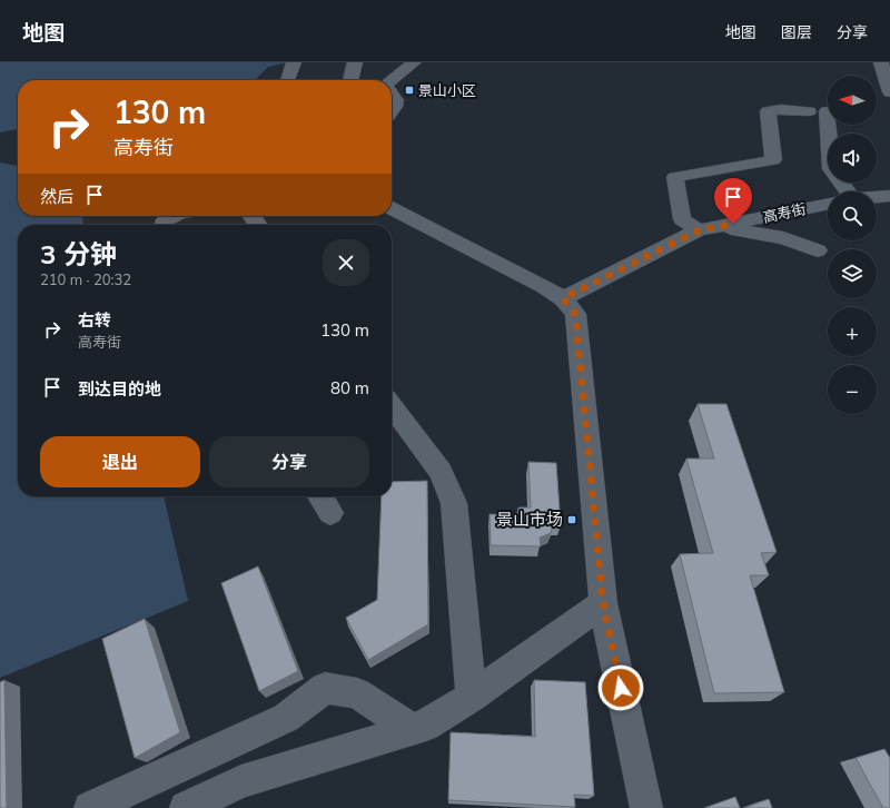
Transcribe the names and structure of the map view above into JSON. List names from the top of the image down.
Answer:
{
  "streets": {
    "street": ["高寿街"]
  },
  "places": {
    "transit": ["景山小区", "景山市场"]
  },
  "north": "left",
  "page": {
    "header": "地图",
    "nav": ["地图", "图层", "分享"],
    "map_buttons": ["+", "−"],
    "turn": ["130 m", "高寿街"],
    "then": "然后",
    "heading": ["3 分钟", "210 m · 20:32"],
    "list": [
      {
        "name": "右转",
        "note": "高寿街",
        "value": "130 m"
      },
      {
        "name": "到达目的地",
        "value": "80 m"
      }
    ],
    "buttons": ["退出", "分享"]
  }
}
